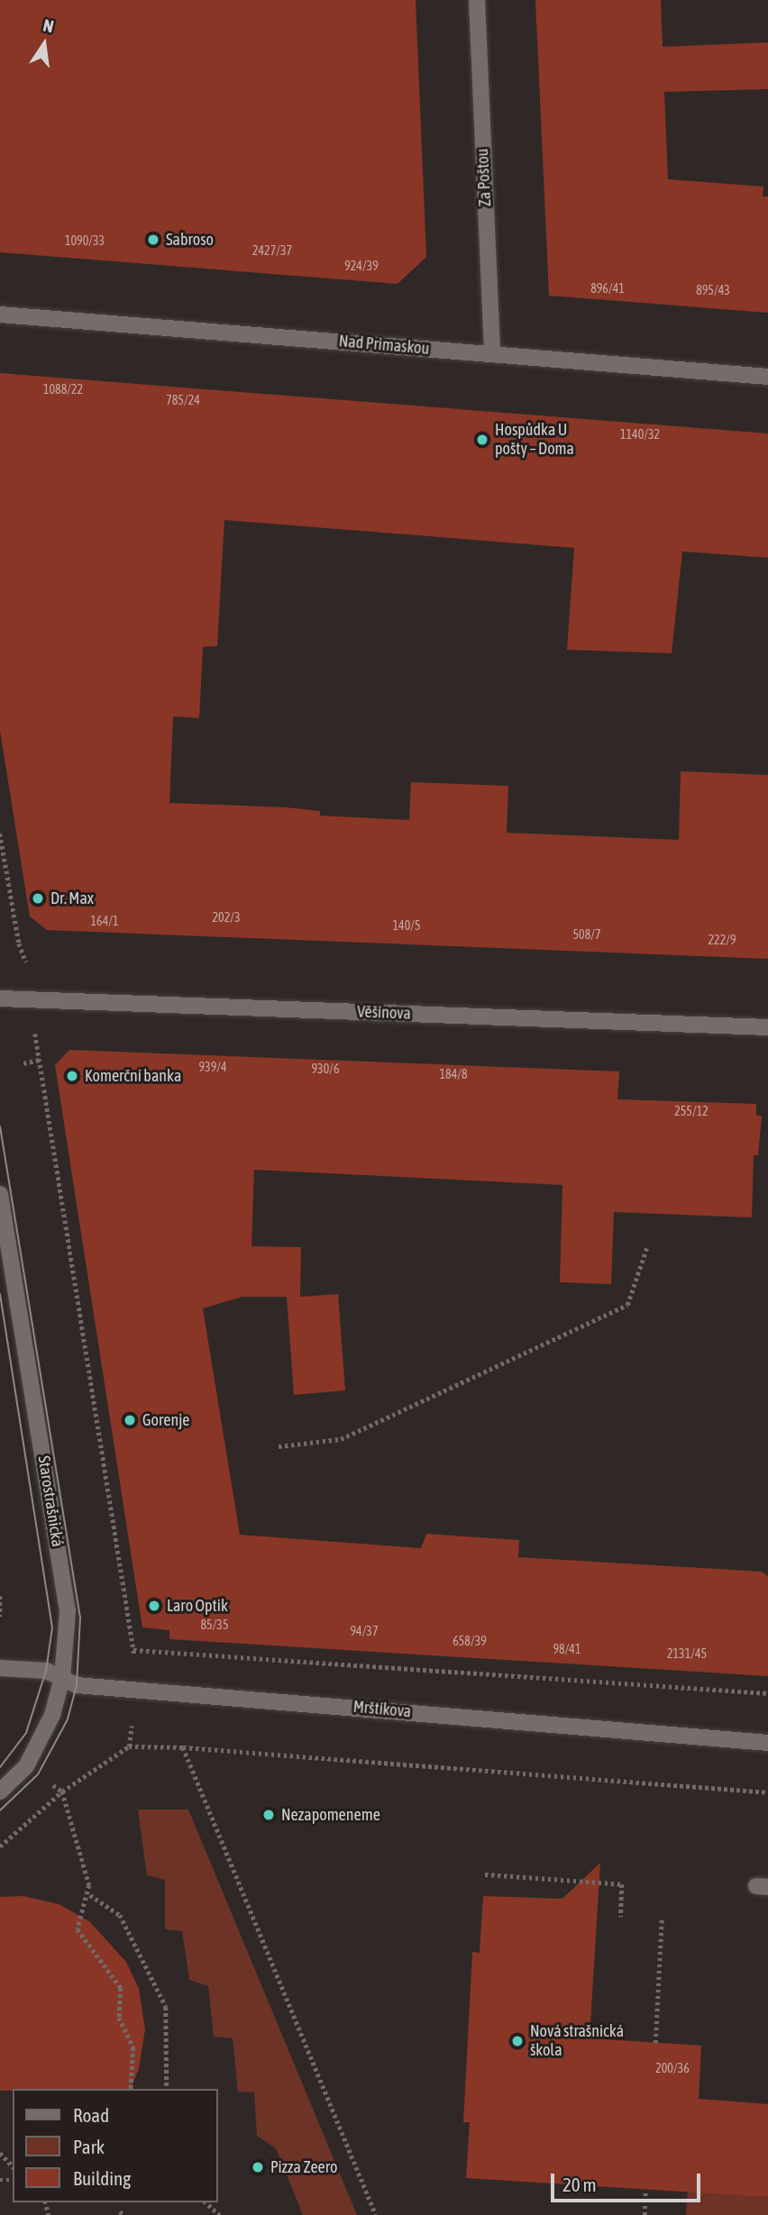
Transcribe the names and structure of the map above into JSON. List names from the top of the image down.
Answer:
{
  "streets": {
    "street": [
      "Za Poštou",
      "Nad Primaskou",
      "Věšínova",
      "Starostrašnická",
      "Mrštíkova"
    ]
  },
  "crossings": [
    ["Za Poštou", "Nad Primaskou"],
    ["Starostrašnická", "Mrštíkova"]
  ],
  "places": [
    "Sabroso",
    "Hospůdka U pošty – Doma",
    "Dr. Max",
    "Komerční banka",
    "Gorenje",
    "Laro Optik",
    "Nezapomeneme",
    "Nová strašnická škola",
    "Pizza Zeero"
  ],
  "house_numbers": [
    "1090/33",
    "2427/37",
    "924/39",
    "896/41",
    "895/43",
    "1088/22",
    "785/24",
    "1140/32",
    "202/3",
    "164/1",
    "140/5",
    "508/7",
    "222/9",
    "939/4",
    "930/6",
    "184/8",
    "255/12",
    "85/35",
    "94/37",
    "658/39",
    "98/41",
    "2131/45",
    "200/36"
  ],
  "legend": ["Road", "Park", "Building"],
  "scale_bar": "20 m",
  "north": "top"
}
